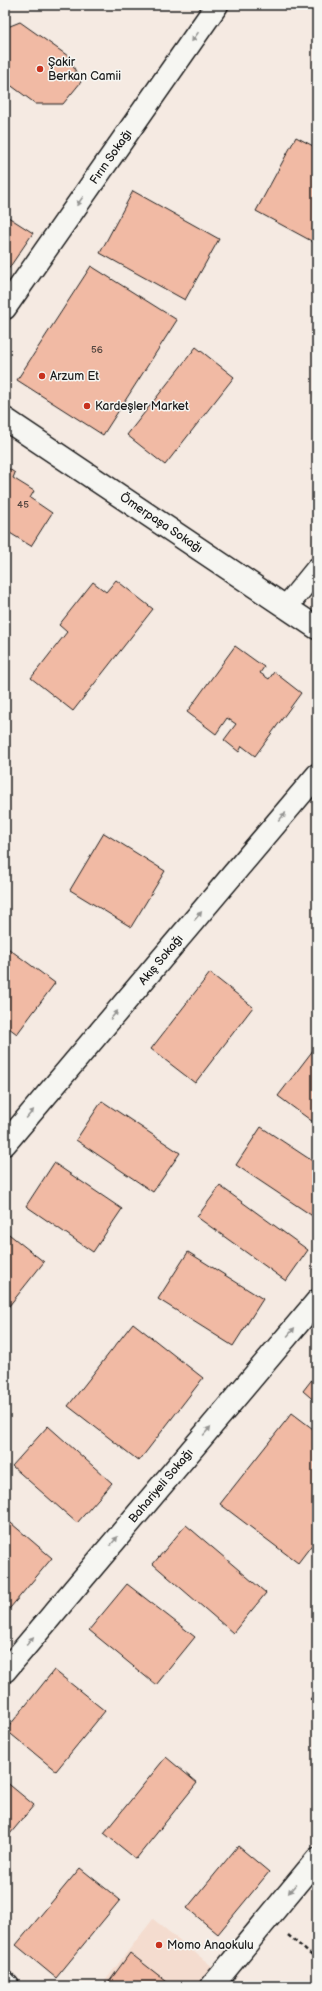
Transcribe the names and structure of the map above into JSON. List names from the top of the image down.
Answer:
{
  "streets": {
    "street": [
      "Fırın Sokağı",
      "Ömerpaşa Sokağı",
      "Akış Sokağı",
      "Bahariyeli Sokağı"
    ]
  },
  "one_way": ["Fırın Sokağı", "Akış Sokağı", "Bahariyeli Sokağı"],
  "places": [
    "Şakir Berkan Camii",
    "Arzum Et",
    "Kardeşler Market",
    "Momo Anaokulu"
  ],
  "house_numbers": ["56", "45"]
}
